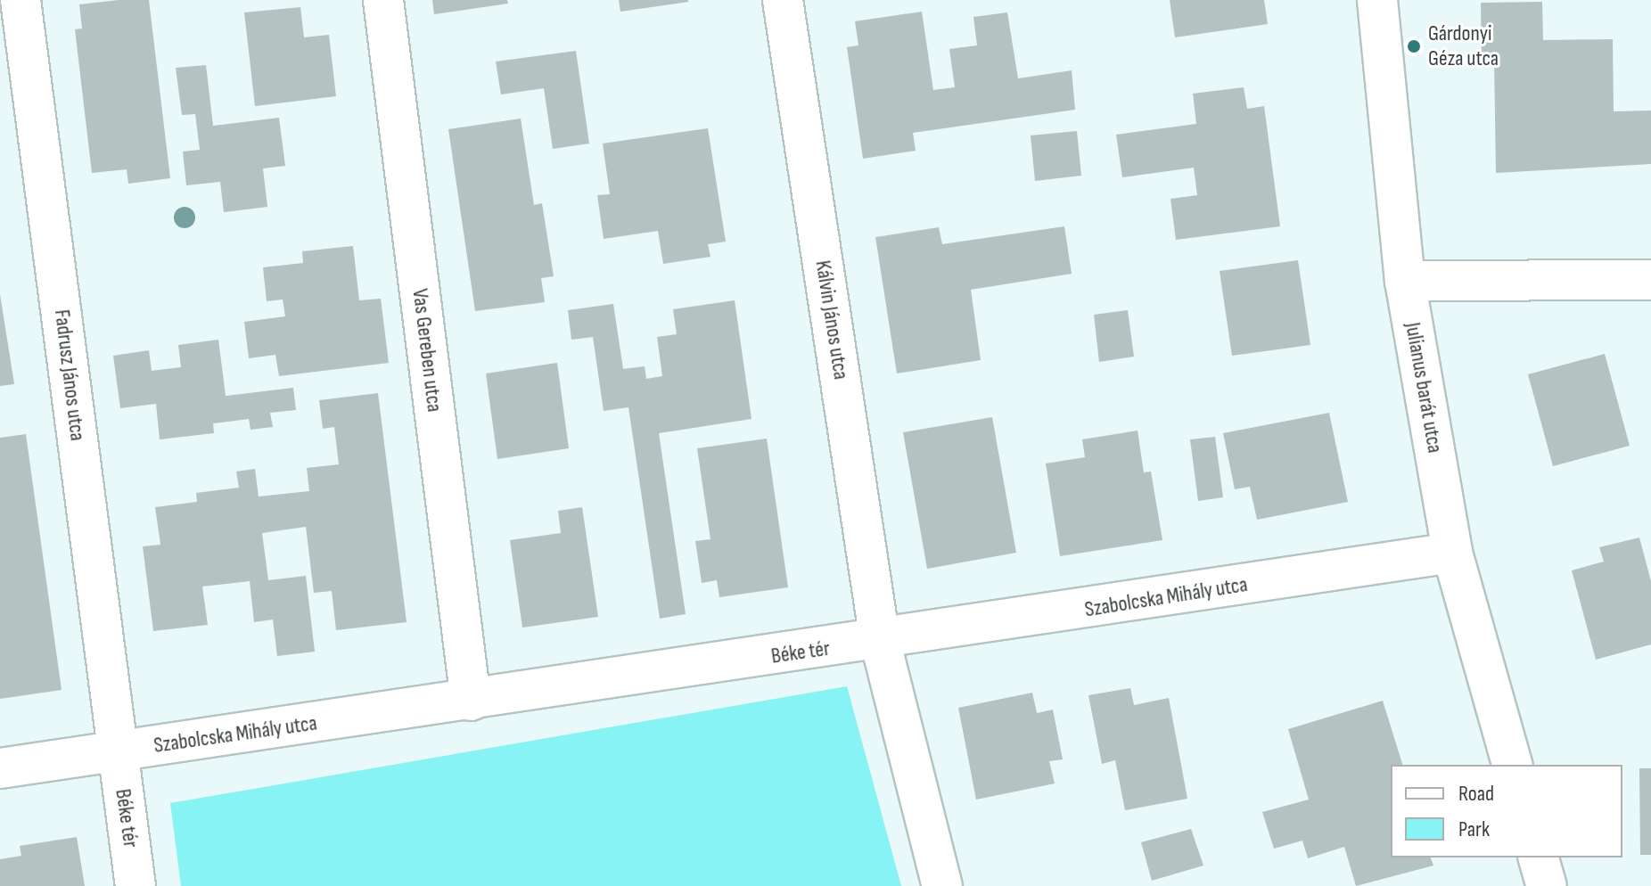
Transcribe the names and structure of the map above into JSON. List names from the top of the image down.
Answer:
{
  "streets": {
    "street": [
      "Kálvin János utca",
      "Vas Gereben utca",
      "Fadrusz János utca",
      "Julianus barát utca",
      "Szabolcska Mihály utca",
      "Béke tér"
    ]
  },
  "crossings": [
    ["Kálvin János utca", "Szabolcska Mihály utca"],
    ["Kálvin János utca", "Béke tér"],
    ["Vas Gereben utca", "Szabolcska Mihály utca"],
    ["Vas Gereben utca", "Béke tér"],
    ["Fadrusz János utca", "Szabolcska Mihály utca"],
    ["Fadrusz János utca", "Béke tér"],
    ["Julianus barát utca", "Szabolcska Mihály utca"],
    ["Szabolcska Mihály utca", "Béke tér"]
  ],
  "places": ["Gárdonyi Géza utca"],
  "legend": ["Road", "Park"]
}
